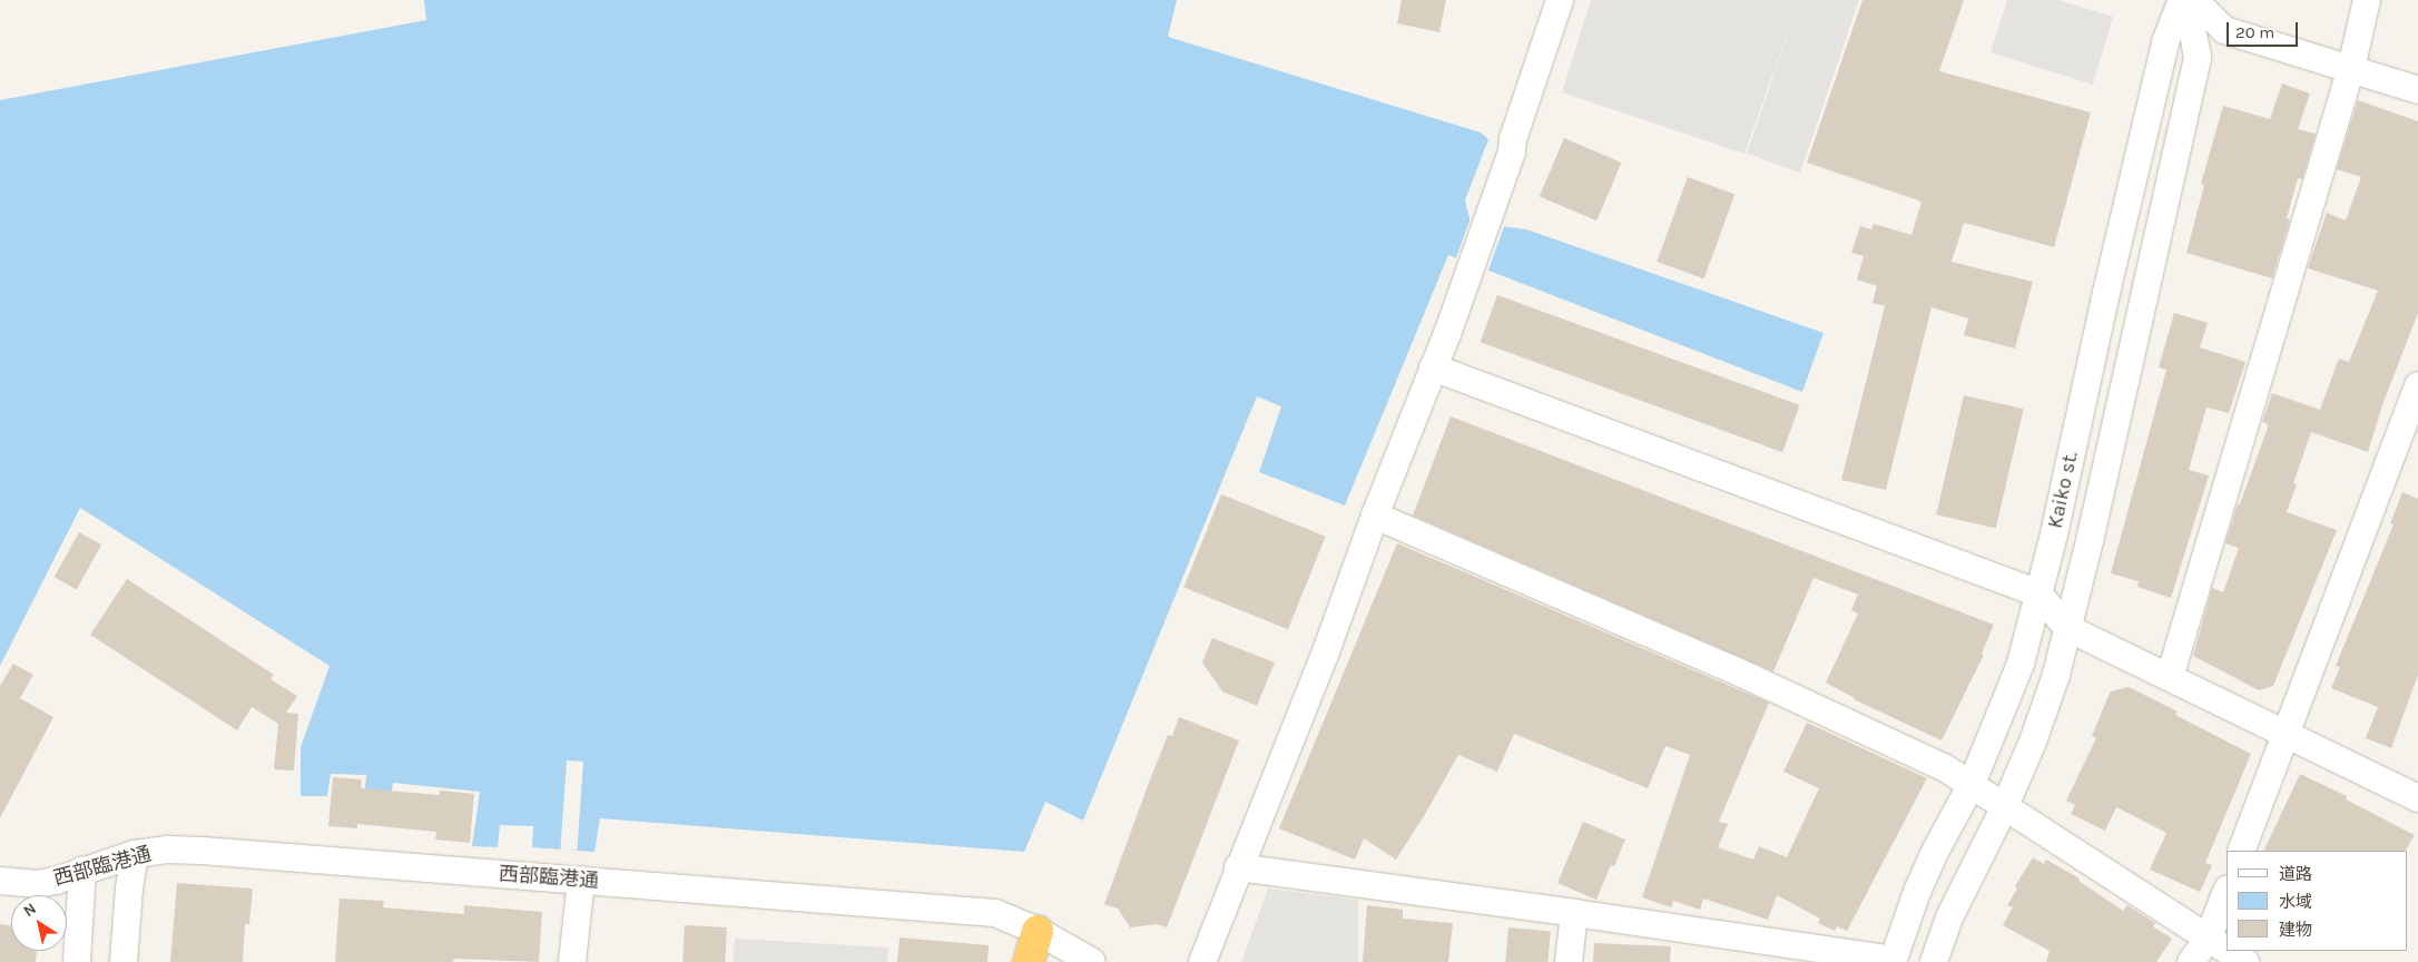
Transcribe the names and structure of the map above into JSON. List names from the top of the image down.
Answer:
{
  "streets": {
    "street": ["Kaiko st.", "西部臨港通"]
  },
  "legend": ["道路", "水域", "建物"],
  "scale_bar": "20 m",
  "north": "top left"
}
